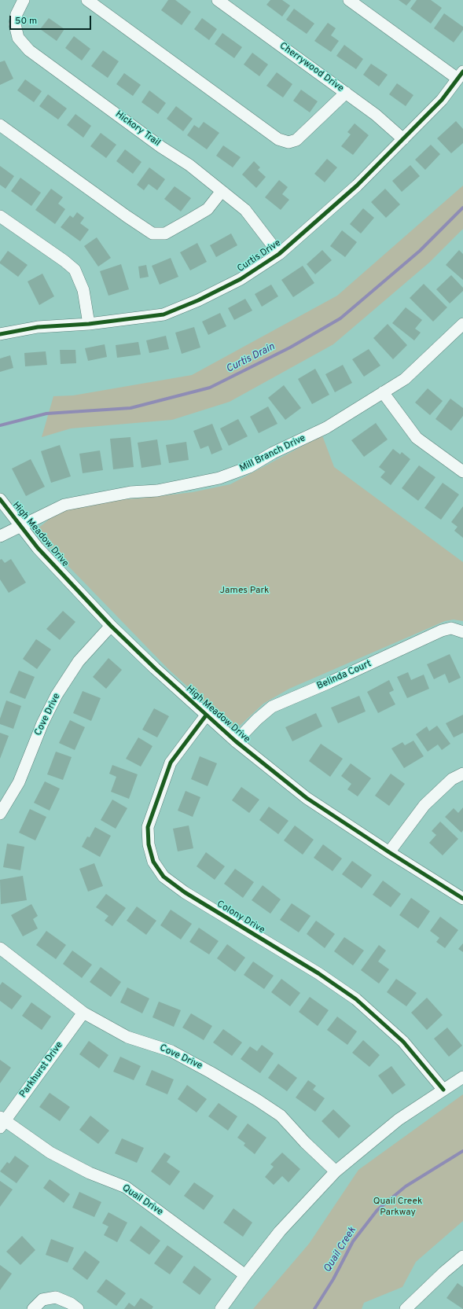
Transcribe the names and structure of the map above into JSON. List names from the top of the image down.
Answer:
{
  "streets": {
    "street": [
      "Cherrywood Drive",
      "Hickory Trail",
      "Curtis Drive",
      "Mill Branch Drive",
      "High Meadow Drive",
      "Belinda Court",
      "Cove Drive",
      "Colony Drive",
      "Parkhurst Drive",
      "Quail Drive"
    ]
  },
  "crossings": [
    ["Cherrywood Drive", "Curtis Drive"],
    ["Hickory Trail", "Curtis Drive"],
    ["Mill Branch Drive", "High Meadow Drive"],
    ["High Meadow Drive", "Belinda Court"],
    ["High Meadow Drive", "Cove Drive"],
    ["High Meadow Drive", "Colony Drive"],
    ["Cove Drive", "Parkhurst Drive"],
    ["Parkhurst Drive", "Quail Drive"]
  ],
  "water": ["Curtis Drain", "Quail Creek"],
  "parks": ["James Park", "Quail Creek Parkway"],
  "scale_bar": "50 m"
}
